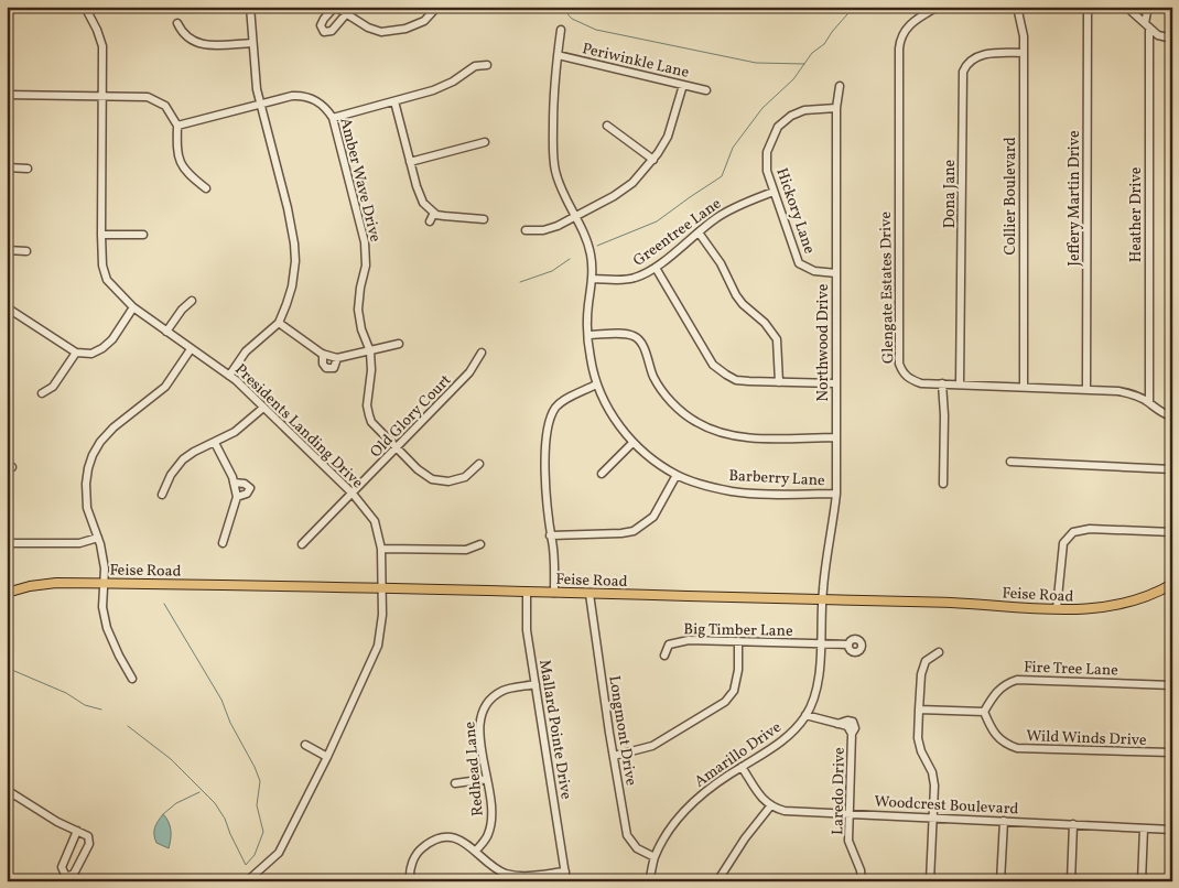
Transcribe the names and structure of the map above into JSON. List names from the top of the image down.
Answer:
{
  "streets": {
    "main road": ["Feise Road"],
    "street": [
      "Periwinkle Lane",
      "Amber Wave Drive",
      "Dona Jane",
      "Collier Boulevard",
      "Jeffery Martin Drive",
      "Hickory Lane",
      "Heather Drive",
      "Greentree Lane",
      "Glengate Estates Drive",
      "Northwood Drive",
      "Old Glory Court",
      "Presidents Landing Drive",
      "Barberry Lane",
      "Big Timber Lane",
      "Fire Tree Lane",
      "Mallard Pointe Drive",
      "Longmont Drive",
      "Wild Winds Drive",
      "Amarillo Drive",
      "Redhead Lane",
      "Laredo Drive",
      "Woodcrest Boulevard"
    ]
  },
  "crossings": [
    ["Periwinkle Lane", "Barberry Lane"],
    ["Amber Wave Drive", "Old Glory Court"],
    ["Dona Jane", "Collier Boulevard"],
    ["Dona Jane", "Glengate Estates Drive"],
    ["Collier Boulevard", "Glengate Estates Drive"],
    ["Jeffery Martin Drive", "Glengate Estates Drive"],
    ["Hickory Lane", "Greentree Lane"],
    ["Hickory Lane", "Northwood Drive"],
    ["Heather Drive", "Glengate Estates Drive"],
    ["Greentree Lane", "Barberry Lane"],
    ["Northwood Drive", "Barberry Lane"],
    ["Northwood Drive", "Feise Road"],
    ["Northwood Drive", "Amarillo Drive"],
    ["Old Glory Court", "Presidents Landing Drive"],
    ["Presidents Landing Drive", "Feise Road"],
    ["Feise Road", "Mallard Pointe Drive"],
    ["Feise Road", "Longmont Drive"],
    ["Feise Road", "Amarillo Drive"],
    ["Big Timber Lane", "Amarillo Drive"],
    ["Fire Tree Lane", "Wild Winds Drive"],
    ["Mallard Pointe Drive", "Redhead Lane"],
    ["Longmont Drive", "Amarillo Drive"],
    ["Amarillo Drive", "Laredo Drive"],
    ["Laredo Drive", "Woodcrest Boulevard"]
  ]
}
